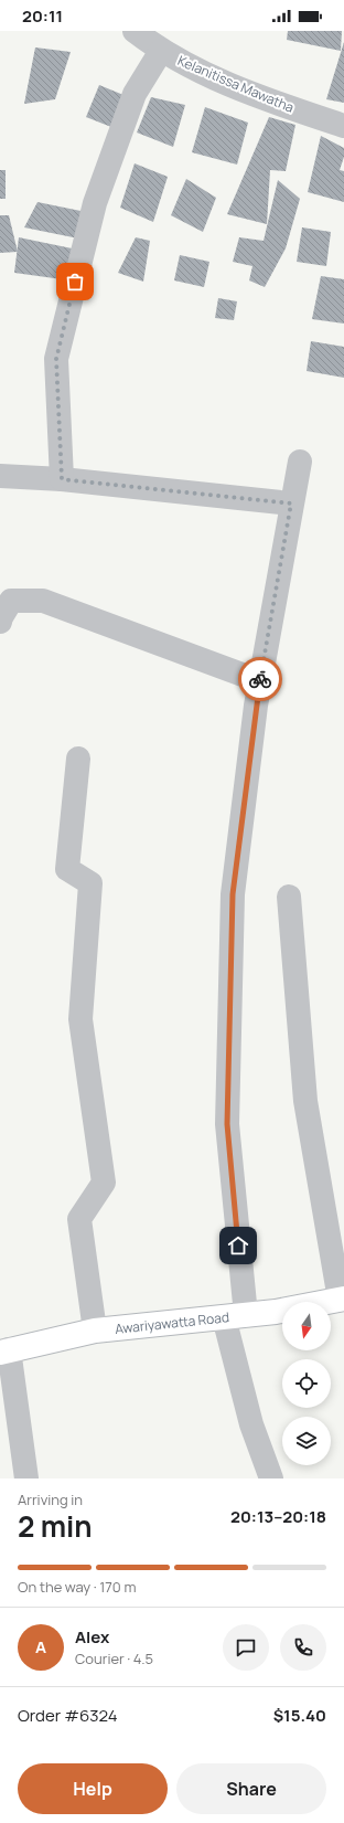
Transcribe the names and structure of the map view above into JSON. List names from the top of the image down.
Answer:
{
  "streets": {
    "street": ["Kelanitissa Mawatha", "Awariyawatta Road"]
  },
  "north": "bottom",
  "page": {
    "status": "20:11",
    "heading": ["2 min", "Arriving in", "20:13–20:18"],
    "panel": [
      "Alex",
      "Courier · 4.5",
      "Order #6324",
      "$15.40"
    ],
    "bar": "On the way · 170 m",
    "round": "A",
    "buttons": ["Help", "Share"]
  }
}
